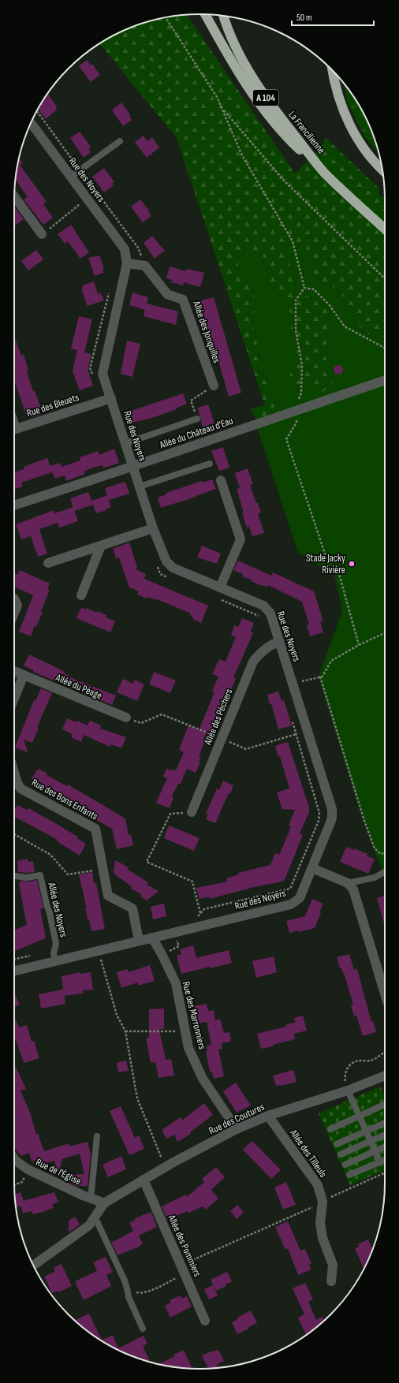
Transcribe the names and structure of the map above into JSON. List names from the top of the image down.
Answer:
{
  "streets": {
    "highway": ["A 104", "La Francilienne"],
    "street": [
      "Rue des Noyers",
      "Allée des Jonquilles",
      "Rue des Bleuets",
      "Allée du Château d'Eau",
      "Allée du Péage",
      "Allée des Pêchers",
      "Rue des Bons Enfants",
      "Rue des Marronniers",
      "Rue des Coutures",
      "Allée des Tilleuls",
      "Rue de l'Église",
      "Allée des Pommiers"
    ],
    "lane": ["Allée des Noyers"]
  },
  "crossings": [
    ["Rue des Noyers", "Rue des Bleuets"],
    ["Rue des Noyers", "Allée du Château d'Eau"],
    ["Rue des Noyers", "Allée des Pêchers"],
    ["Rue des Noyers", "Rue des Bons Enfants"],
    ["Rue des Noyers", "Allée des Noyers"],
    ["Rue des Noyers", "Rue des Marronniers"],
    ["Rue des Marronniers", "Rue des Coutures"],
    ["Rue des Coutures", "Allée des Tilleuls"],
    ["Rue des Coutures", "Rue de l'Église"],
    ["Rue des Coutures", "Allée des Pommiers"]
  ],
  "places": ["Stade Jacky Rivière"],
  "scale_bar": "50 m"
}
